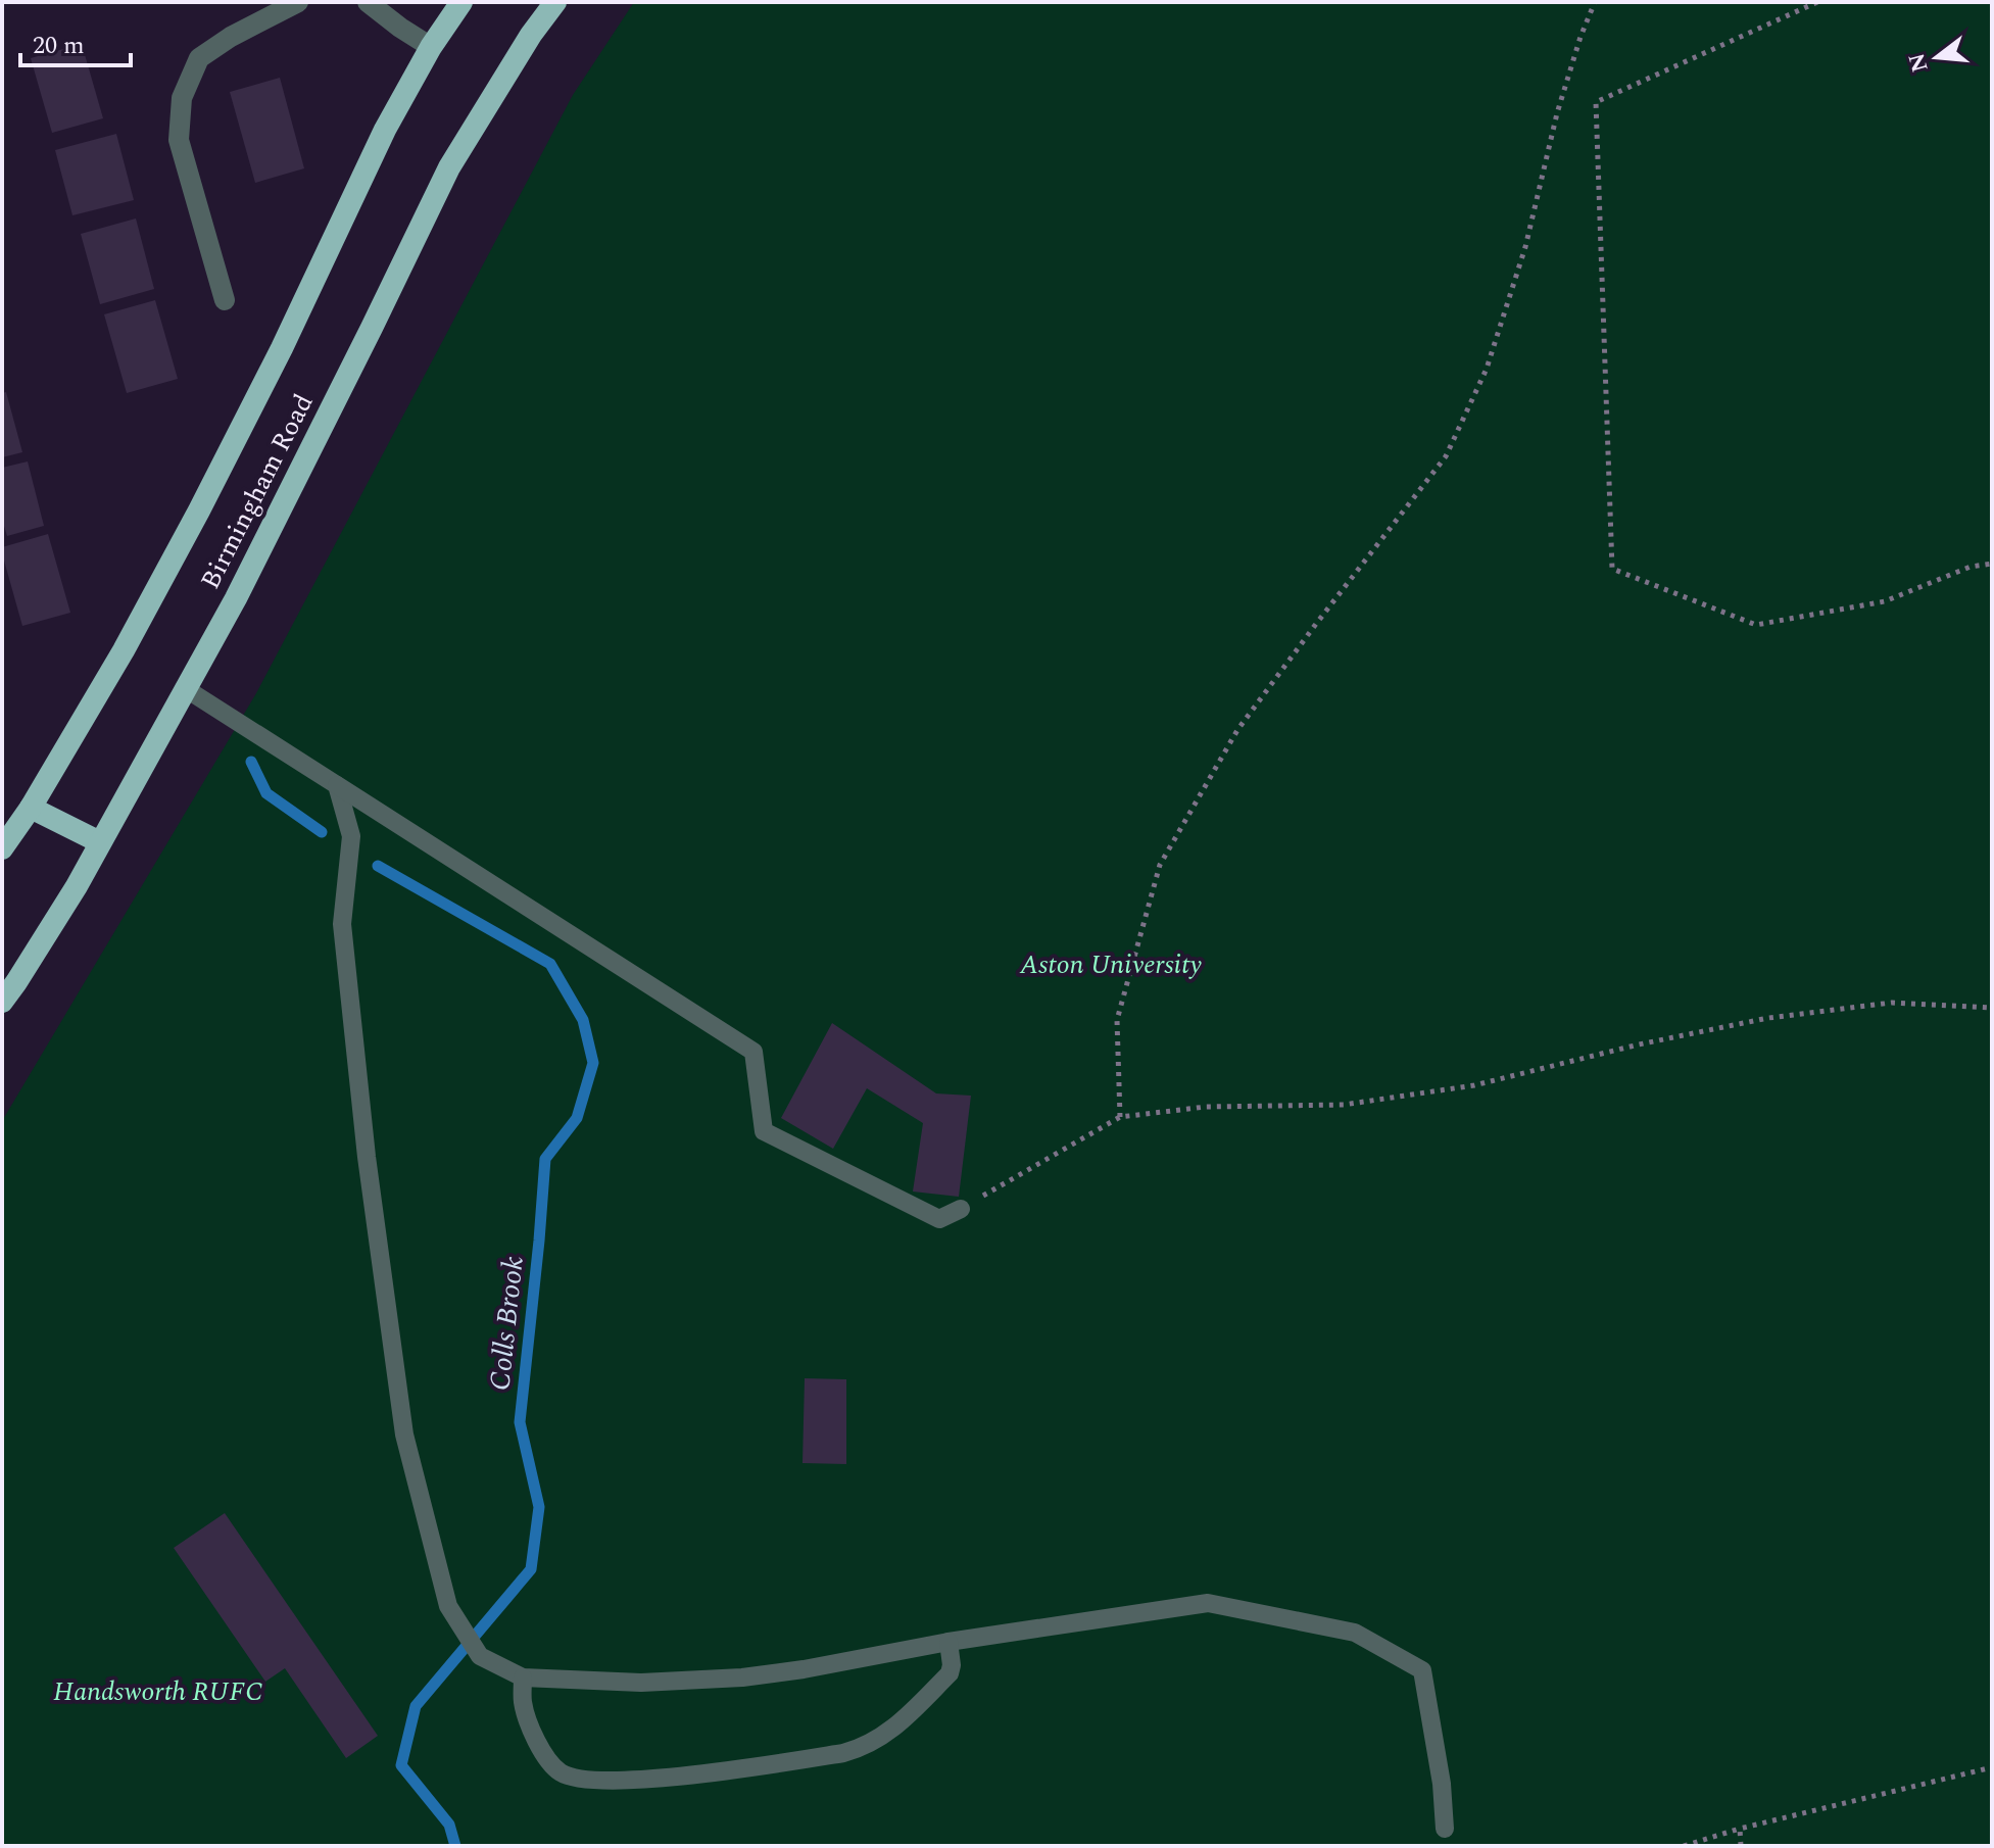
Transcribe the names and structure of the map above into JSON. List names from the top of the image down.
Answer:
{
  "streets": {
    "highway": ["Birmingham Road"]
  },
  "water": ["Colls Brook"],
  "parks": ["Aston University", "Handsworth RUFC"],
  "scale_bar": "20 m",
  "north": "left"
}
